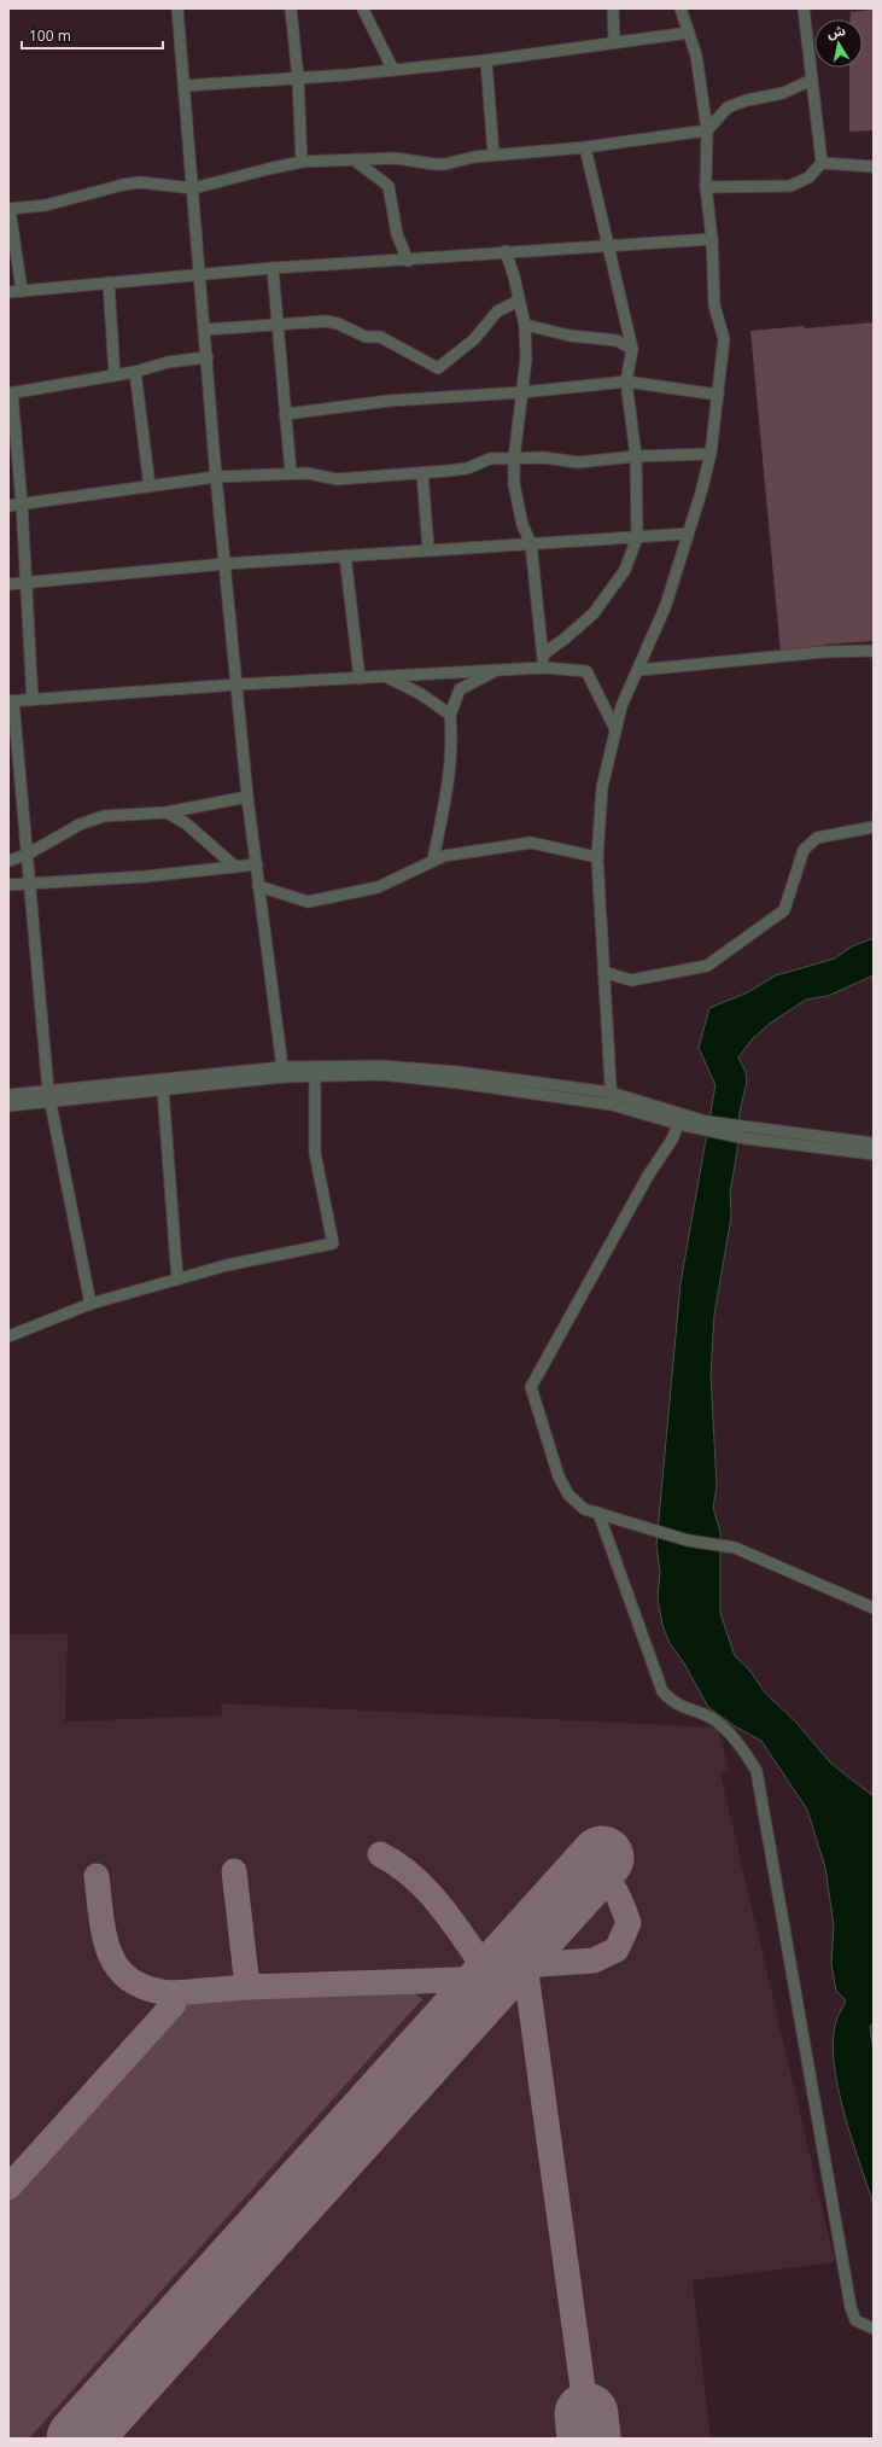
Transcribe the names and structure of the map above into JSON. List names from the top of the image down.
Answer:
{
  "scale_bar": "100 m",
  "north": "top"
}
